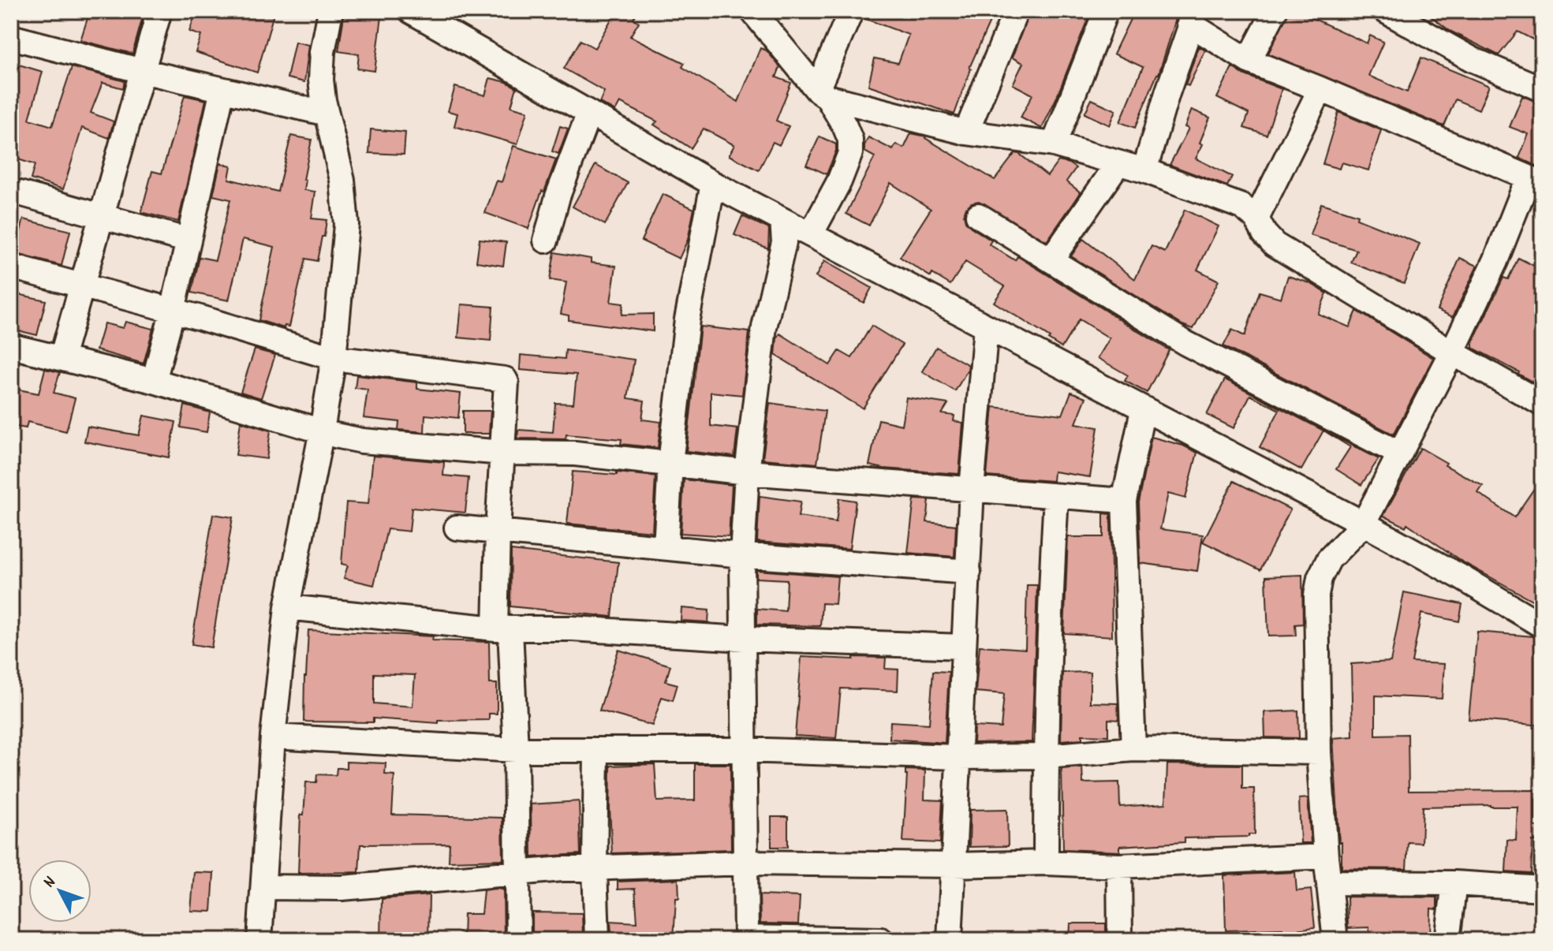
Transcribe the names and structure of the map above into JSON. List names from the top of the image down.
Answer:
{
  "north": "top left"
}
